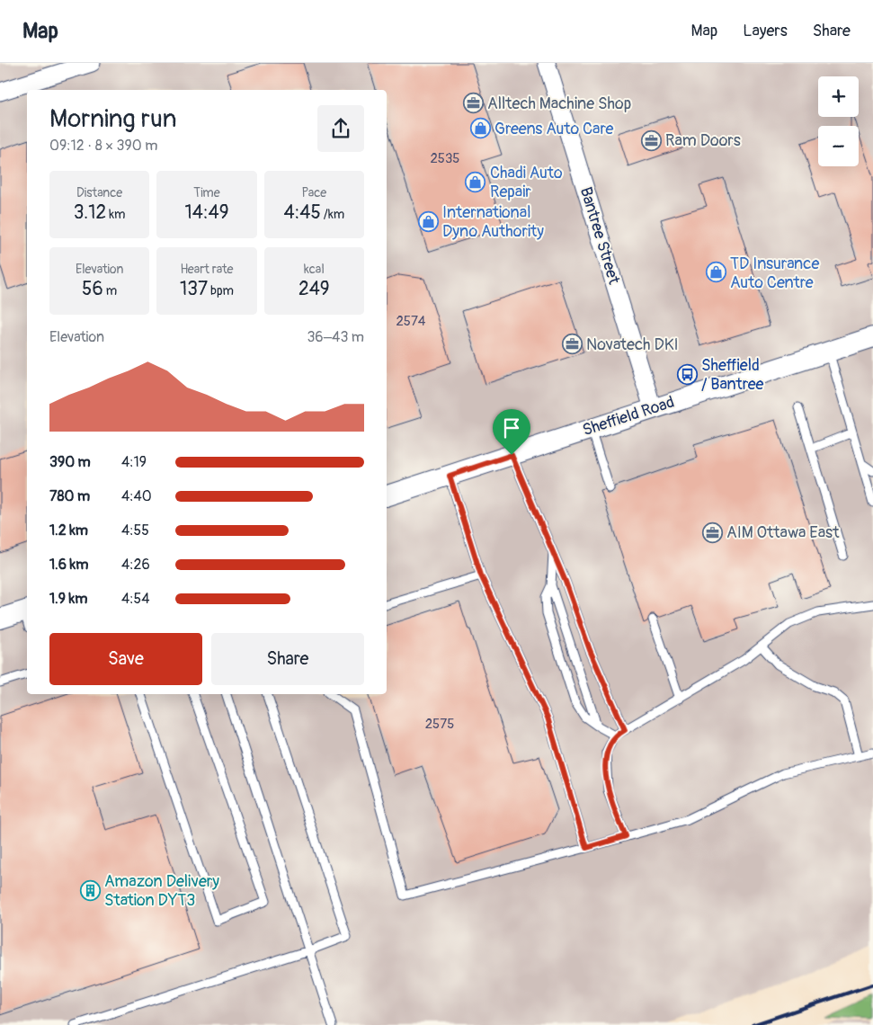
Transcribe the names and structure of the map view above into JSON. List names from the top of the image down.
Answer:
{
  "streets": {
    "street": ["Bantree Street", "Sheffield Road"]
  },
  "crossings": [
    ["Bantree Street", "Sheffield Road"]
  ],
  "places": {
    "office": [
      "Alltech Machine Shop",
      "Ram Doors",
      "Novatech DKI",
      "AIM Ottawa East"
    ],
    "shop": [
      "Greens Auto Care",
      "Chadi Auto Repair",
      "International Dyno Authority",
      "TD Insurance Auto Centre"
    ],
    "bus stop": ["Sheffield / Bantree"],
    "building": ["Amazon Delivery Station DYT3"]
  },
  "house_numbers": ["2535", "2574", "2575"],
  "page": {
    "header": "Map",
    "nav": ["Map", "Layers", "Share"],
    "map_buttons": ["+", "−"],
    "heading": ["Morning run", "09:12 · 8 × 390 m"],
    "stats": [
      ["Distance", "3.12 km"],
      ["Time", "14:49"],
      ["Pace", "4:45 /km"],
      ["Elevation", "56 m"],
      ["Heart rate", "137 bpm"],
      ["kcal", "249"]
    ],
    "chart": ["Elevation", "36–43 m"],
    "list": [
      {
        "name": "390 m",
        "note": "4:19"
      },
      {
        "name": "780 m",
        "note": "4:40"
      },
      {
        "name": "1.2 km",
        "note": "4:55"
      },
      {
        "name": "1.6 km",
        "note": "4:26"
      },
      {
        "name": "1.9 km",
        "note": "4:54"
      }
    ],
    "buttons": ["Save", "Share"]
  }
}
